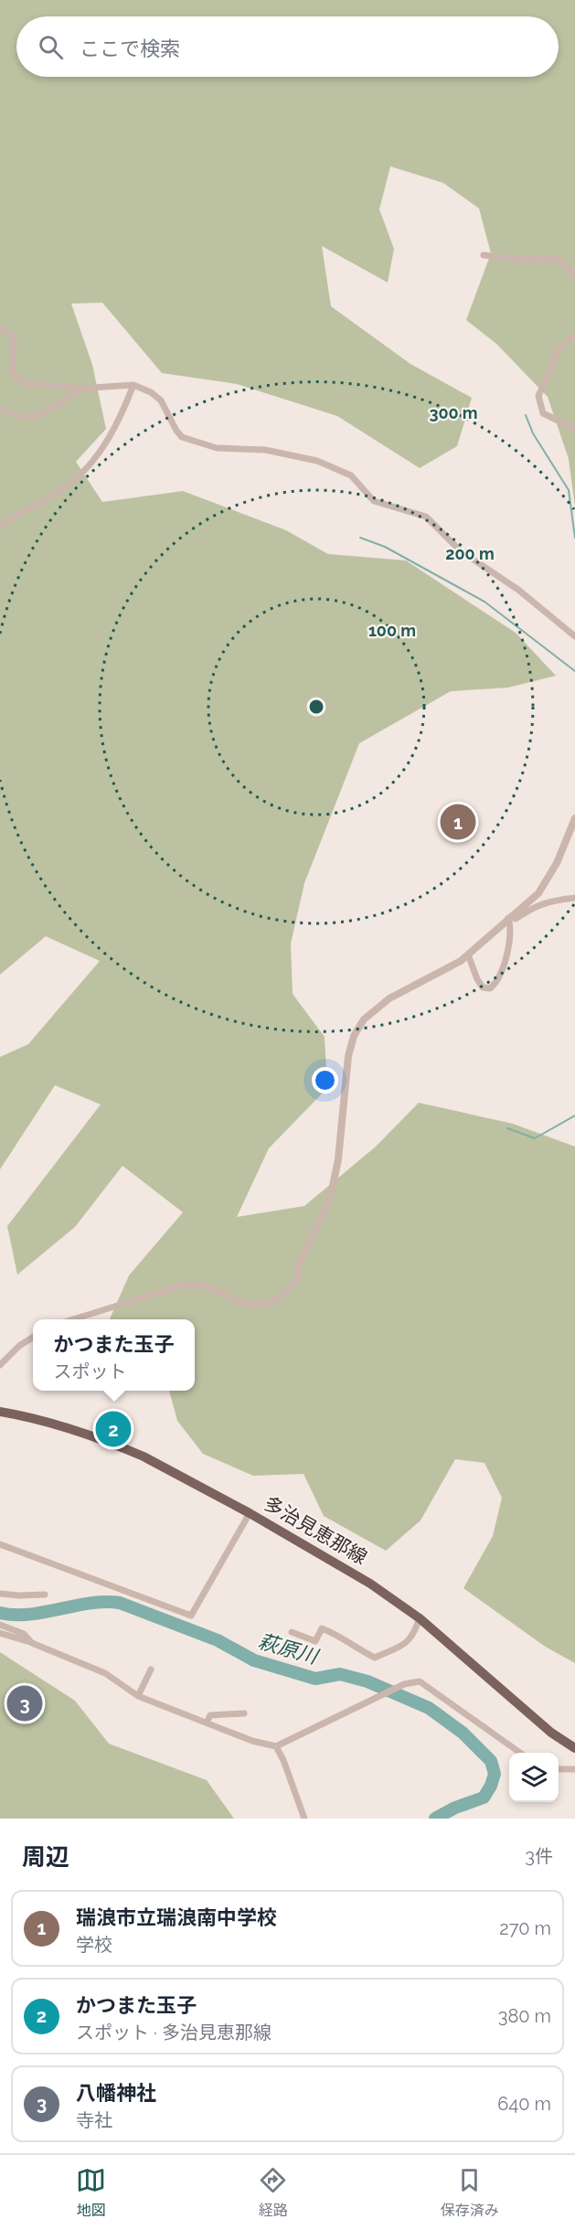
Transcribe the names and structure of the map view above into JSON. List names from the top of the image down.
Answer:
{
  "streets": {
    "main road": ["多治見恵那線"]
  },
  "water": ["萩原川"],
  "page": {
    "search": "ここで検索",
    "pins": ["1", "2", "3"],
    "popup": ["かつまた玉子", "スポット"],
    "heading": ["周辺", "3件"],
    "list": [
      {
        "mark": "1",
        "name": "瑞浪市立瑞浪南中学校",
        "note": "学校",
        "value": "270 m"
      },
      {
        "mark": "2",
        "name": "かつまた玉子",
        "note": "スポット · 多治見恵那線",
        "value": "380 m"
      },
      {
        "mark": "3",
        "name": "八幡神社",
        "note": "寺社",
        "value": "640 m"
      }
    ],
    "nav": ["地図", "経路", "保存済み"]
  },
  "rings": ["300 m", "200 m", "100 m"]
}
